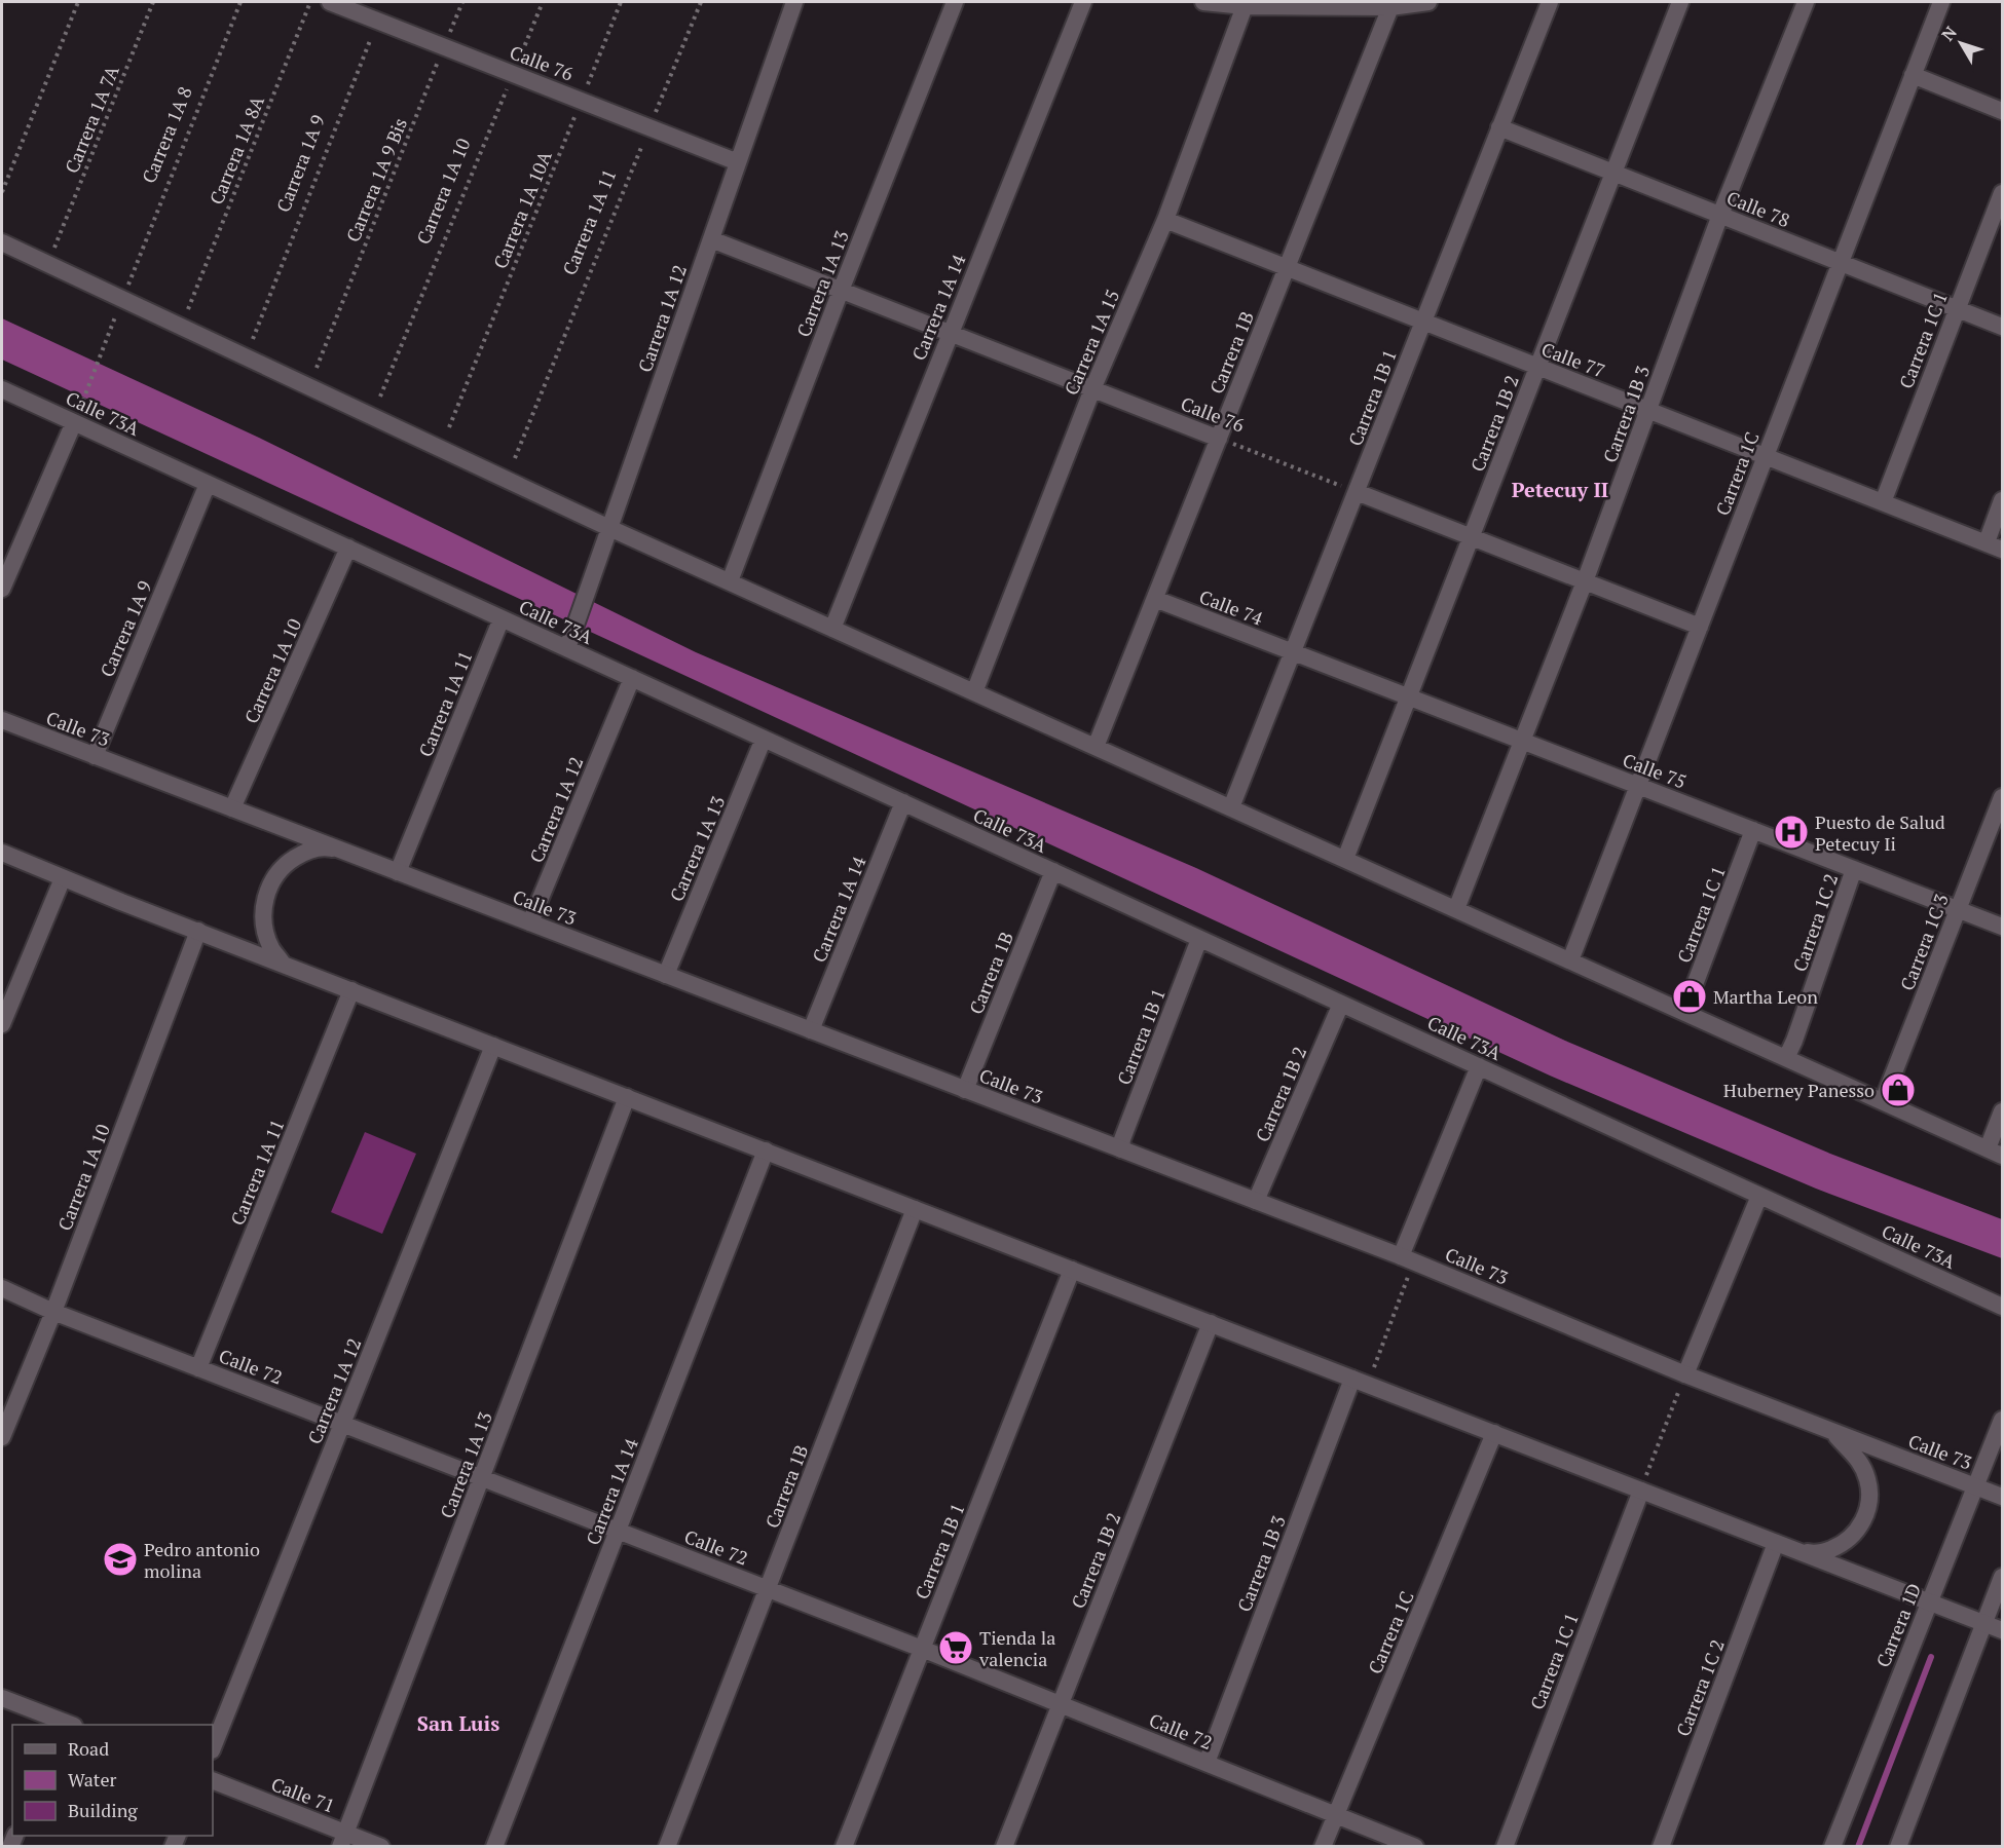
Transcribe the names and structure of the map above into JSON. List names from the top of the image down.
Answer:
{
  "streets": {
    "street": [
      "Calle 76",
      "Carrera 1A 9",
      "Carrera 1A 10",
      "Calle 78",
      "Carrera 1A 11",
      "Carrera 1A 13",
      "Carrera 1A 14",
      "Carrera 1A 12",
      "Carrera 1C 1",
      "Carrera 1A 15",
      "Carrera 1B",
      "Calle 77",
      "Carrera 1B 1",
      "Calle 73A",
      "Carrera 1B 3",
      "Carrera 1B 2",
      "Carrera 1C",
      "Calle 74",
      "Calle 73",
      "Calle 75",
      "Carrera 1C 2",
      "Carrera 1C 3",
      "Calle 72",
      "Carrera 1D",
      "Calle 71"
    ],
    "path": [
      "Carrera 1A 7A",
      "Carrera 1A 8",
      "Carrera 1A 8A",
      "Carrera 1A 9 Bis",
      "Carrera 1A 10A"
    ]
  },
  "crossings": [
    ["Calle 76", "Carrera 1A 9"],
    ["Calle 76", "Carrera 1A 9 Bis"],
    ["Calle 76", "Carrera 1A 10"],
    ["Calle 76", "Carrera 1A 10A"],
    ["Calle 76", "Carrera 1A 11"],
    ["Calle 76", "Carrera 1A 13"],
    ["Calle 76", "Carrera 1A 14"],
    ["Calle 76", "Carrera 1A 12"],
    ["Calle 76", "Carrera 1A 15"],
    ["Calle 76", "Carrera 1B"],
    ["Calle 76", "Carrera 1B 1"],
    ["Carrera 1A 9", "Calle 73A"],
    ["Carrera 1A 9", "Calle 73"],
    ["Carrera 1A 10", "Calle 73A"],
    ["Carrera 1A 10", "Calle 73"],
    ["Carrera 1A 10", "Calle 72"],
    ["Calle 78", "Carrera 1C 1"],
    ["Calle 78", "Carrera 1B 1"],
    ["Calle 78", "Carrera 1B 3"],
    ["Calle 78", "Carrera 1B 2"],
    ["Calle 78", "Carrera 1C"],
    ["Carrera 1A 11", "Calle 73A"],
    ["Carrera 1A 11", "Calle 73"],
    ["Carrera 1A 11", "Calle 72"],
    ["Carrera 1A 13", "Calle 73A"],
    ["Carrera 1A 13", "Calle 73"],
    ["Carrera 1A 13", "Calle 72"],
    ["Carrera 1A 13", "Calle 71"],
    ["Carrera 1A 14", "Calle 73A"],
    ["Carrera 1A 14", "Calle 73"],
    ["Carrera 1A 14", "Calle 72"],
    ["Carrera 1A 12", "Calle 73A"],
    ["Carrera 1A 12", "Calle 73"],
    ["Carrera 1A 12", "Calle 72"],
    ["Carrera 1C 1", "Calle 77"],
    ["Carrera 1C 1", "Calle 75"],
    ["Carrera 1A 15", "Calle 77"],
    ["Carrera 1B", "Calle 77"],
    ["Carrera 1B", "Calle 73A"],
    ["Carrera 1B", "Calle 74"],
    ["Carrera 1B", "Calle 73"],
    ["Carrera 1B", "Calle 72"],
    ["Calle 77", "Carrera 1B 1"],
    ["Calle 77", "Carrera 1B 3"],
    ["Calle 77", "Carrera 1B 2"],
    ["Calle 77", "Carrera 1C"],
    ["Carrera 1B 1", "Calle 73A"],
    ["Carrera 1B 1", "Calle 74"],
    ["Carrera 1B 1", "Calle 73"],
    ["Carrera 1B 1", "Calle 75"],
    ["Carrera 1B 1", "Calle 72"],
    ["Calle 73A", "Carrera 1B 2"],
    ["Carrera 1B 3", "Calle 75"],
    ["Carrera 1B 3", "Calle 72"],
    ["Carrera 1B 2", "Calle 73"],
    ["Carrera 1B 2", "Calle 75"],
    ["Carrera 1B 2", "Calle 72"],
    ["Carrera 1C", "Calle 75"],
    ["Carrera 1C", "Calle 72"],
    ["Calle 74", "Calle 75"],
    ["Calle 73", "Carrera 1D"],
    ["Calle 75", "Carrera 1C 2"],
    ["Calle 75", "Carrera 1C 3"]
  ],
  "districts": ["Petecuy II", "San Luis"],
  "places": {
    "hospital": ["Puesto de Salud Petecuy Ii"],
    "shop": ["Martha Leon", "Huberney Panesso"],
    "school or university": ["Pedro antonio molina"],
    "supermarket": ["Tienda la valencia"]
  },
  "legend": ["Road", "Water", "Building"],
  "north": "top left"
}
